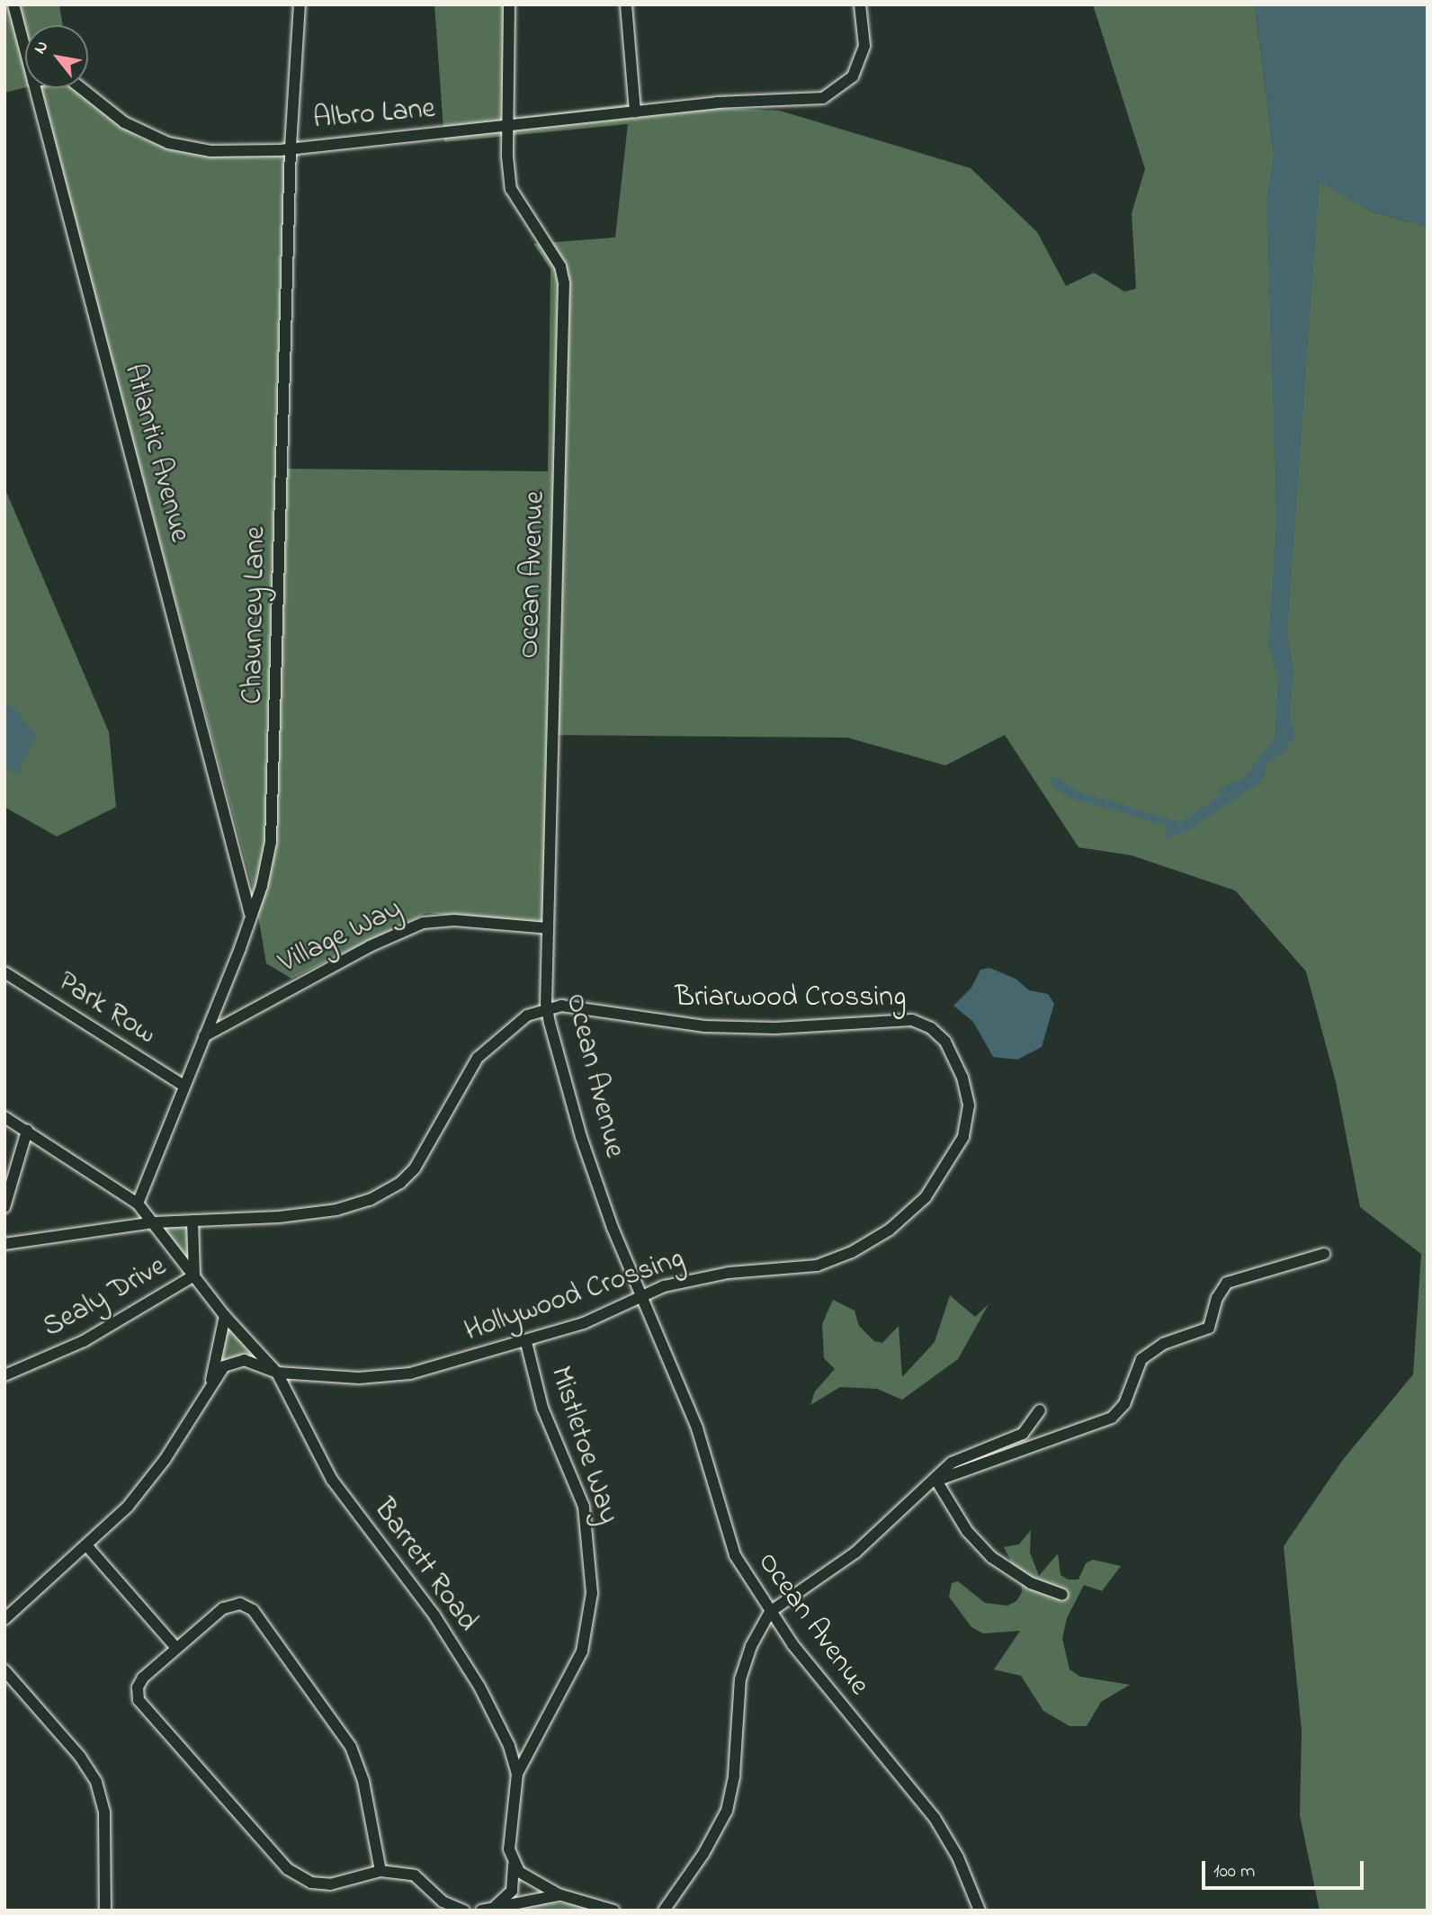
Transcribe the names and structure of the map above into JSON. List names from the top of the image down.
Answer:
{
  "streets": {
    "street": [
      "Albro Lane",
      "Atlantic Avenue",
      "Ocean Avenue",
      "Chauncey Lane",
      "Village Way",
      "Briarwood Crossing",
      "Park Row",
      "Hollywood Crossing",
      "Sealy Drive",
      "Mistletoe Way",
      "Barrett Road"
    ]
  },
  "crossings": [
    ["Albro Lane", "Ocean Avenue"],
    ["Albro Lane", "Chauncey Lane"],
    ["Atlantic Avenue", "Chauncey Lane"],
    ["Ocean Avenue", "Village Way"],
    ["Ocean Avenue", "Briarwood Crossing"],
    ["Ocean Avenue", "Hollywood Crossing"],
    ["Chauncey Lane", "Village Way"],
    ["Chauncey Lane", "Park Row"],
    ["Briarwood Crossing", "Hollywood Crossing"],
    ["Briarwood Crossing", "Barrett Road"],
    ["Hollywood Crossing", "Mistletoe Way"],
    ["Hollywood Crossing", "Barrett Road"],
    ["Sealy Drive", "Barrett Road"],
    ["Mistletoe Way", "Barrett Road"]
  ],
  "scale_bar": "100 m",
  "north": "top left"
}
